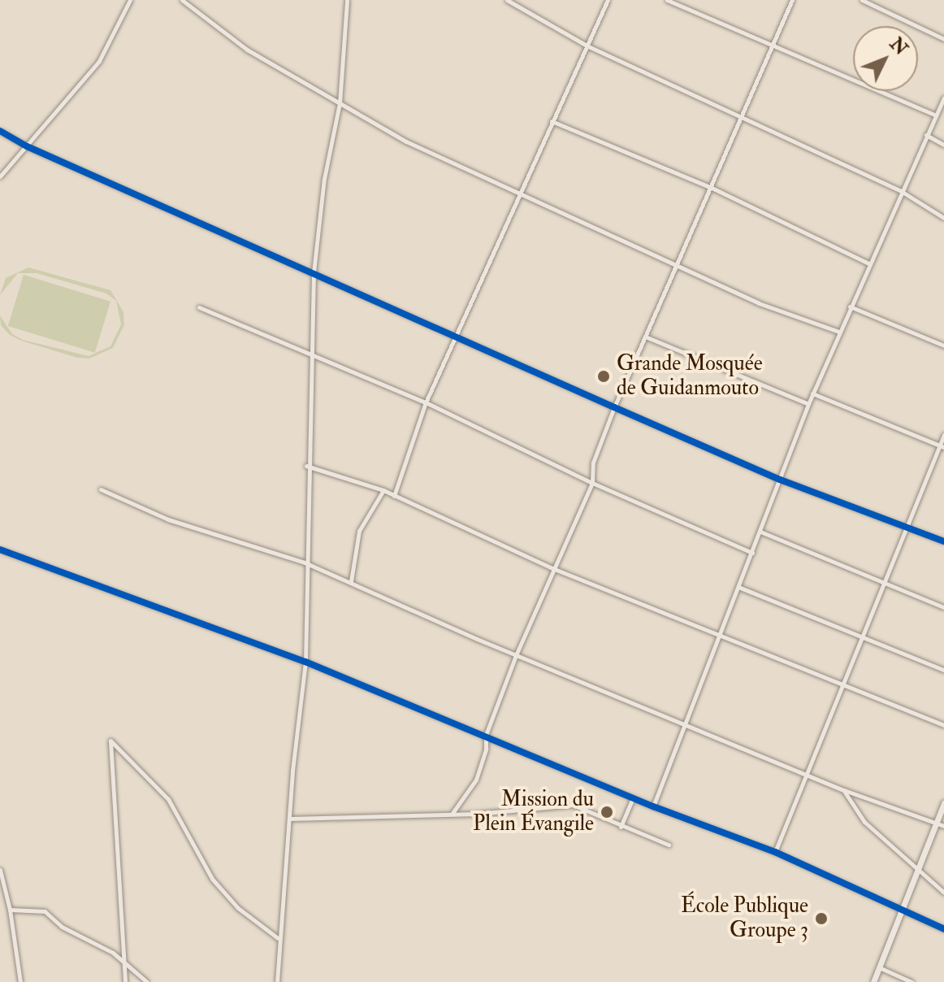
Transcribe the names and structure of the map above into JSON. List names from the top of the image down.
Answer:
{
  "places": ["Grande Mosquée de Guidanmouto", "Mission du Plein Évangile", "École Publique Groupe 3"],
  "north": "top right"
}
